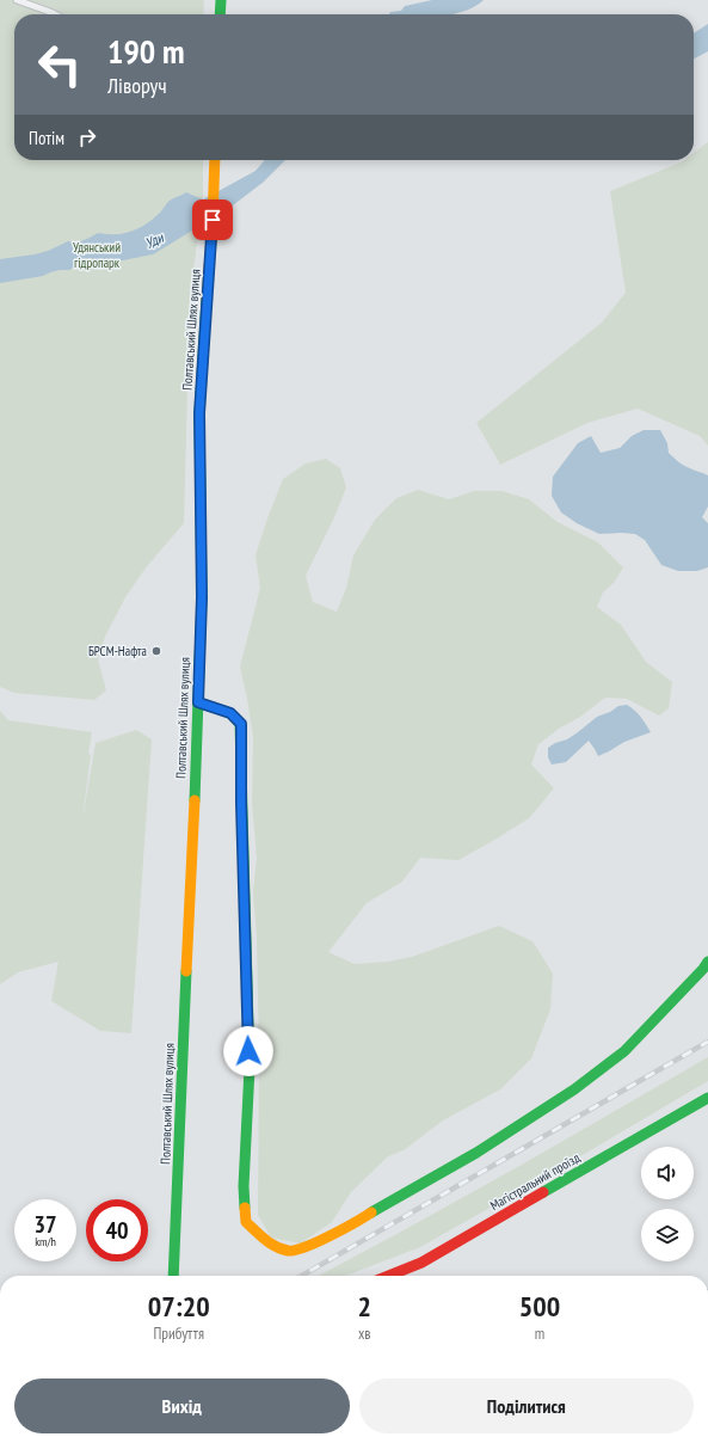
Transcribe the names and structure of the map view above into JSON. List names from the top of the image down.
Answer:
{
  "streets": {
    "main road": ["Полтавський Шлях вулиця", "Магістральний проїзд"]
  },
  "water": ["Уди"],
  "parks": ["Удянський гідропарк"],
  "places": ["БРСМ-Нафта"],
  "page": {
    "turn": ["190 m", "Ліворуч"],
    "then": "Потім",
    "speed": "37 km/h",
    "limit": "40",
    "eta": [
      "07:20",
      "Прибуття",
      "2",
      "хв",
      "500",
      "m"
    ],
    "buttons": ["Вихід", "Поділитися"]
  }
}
